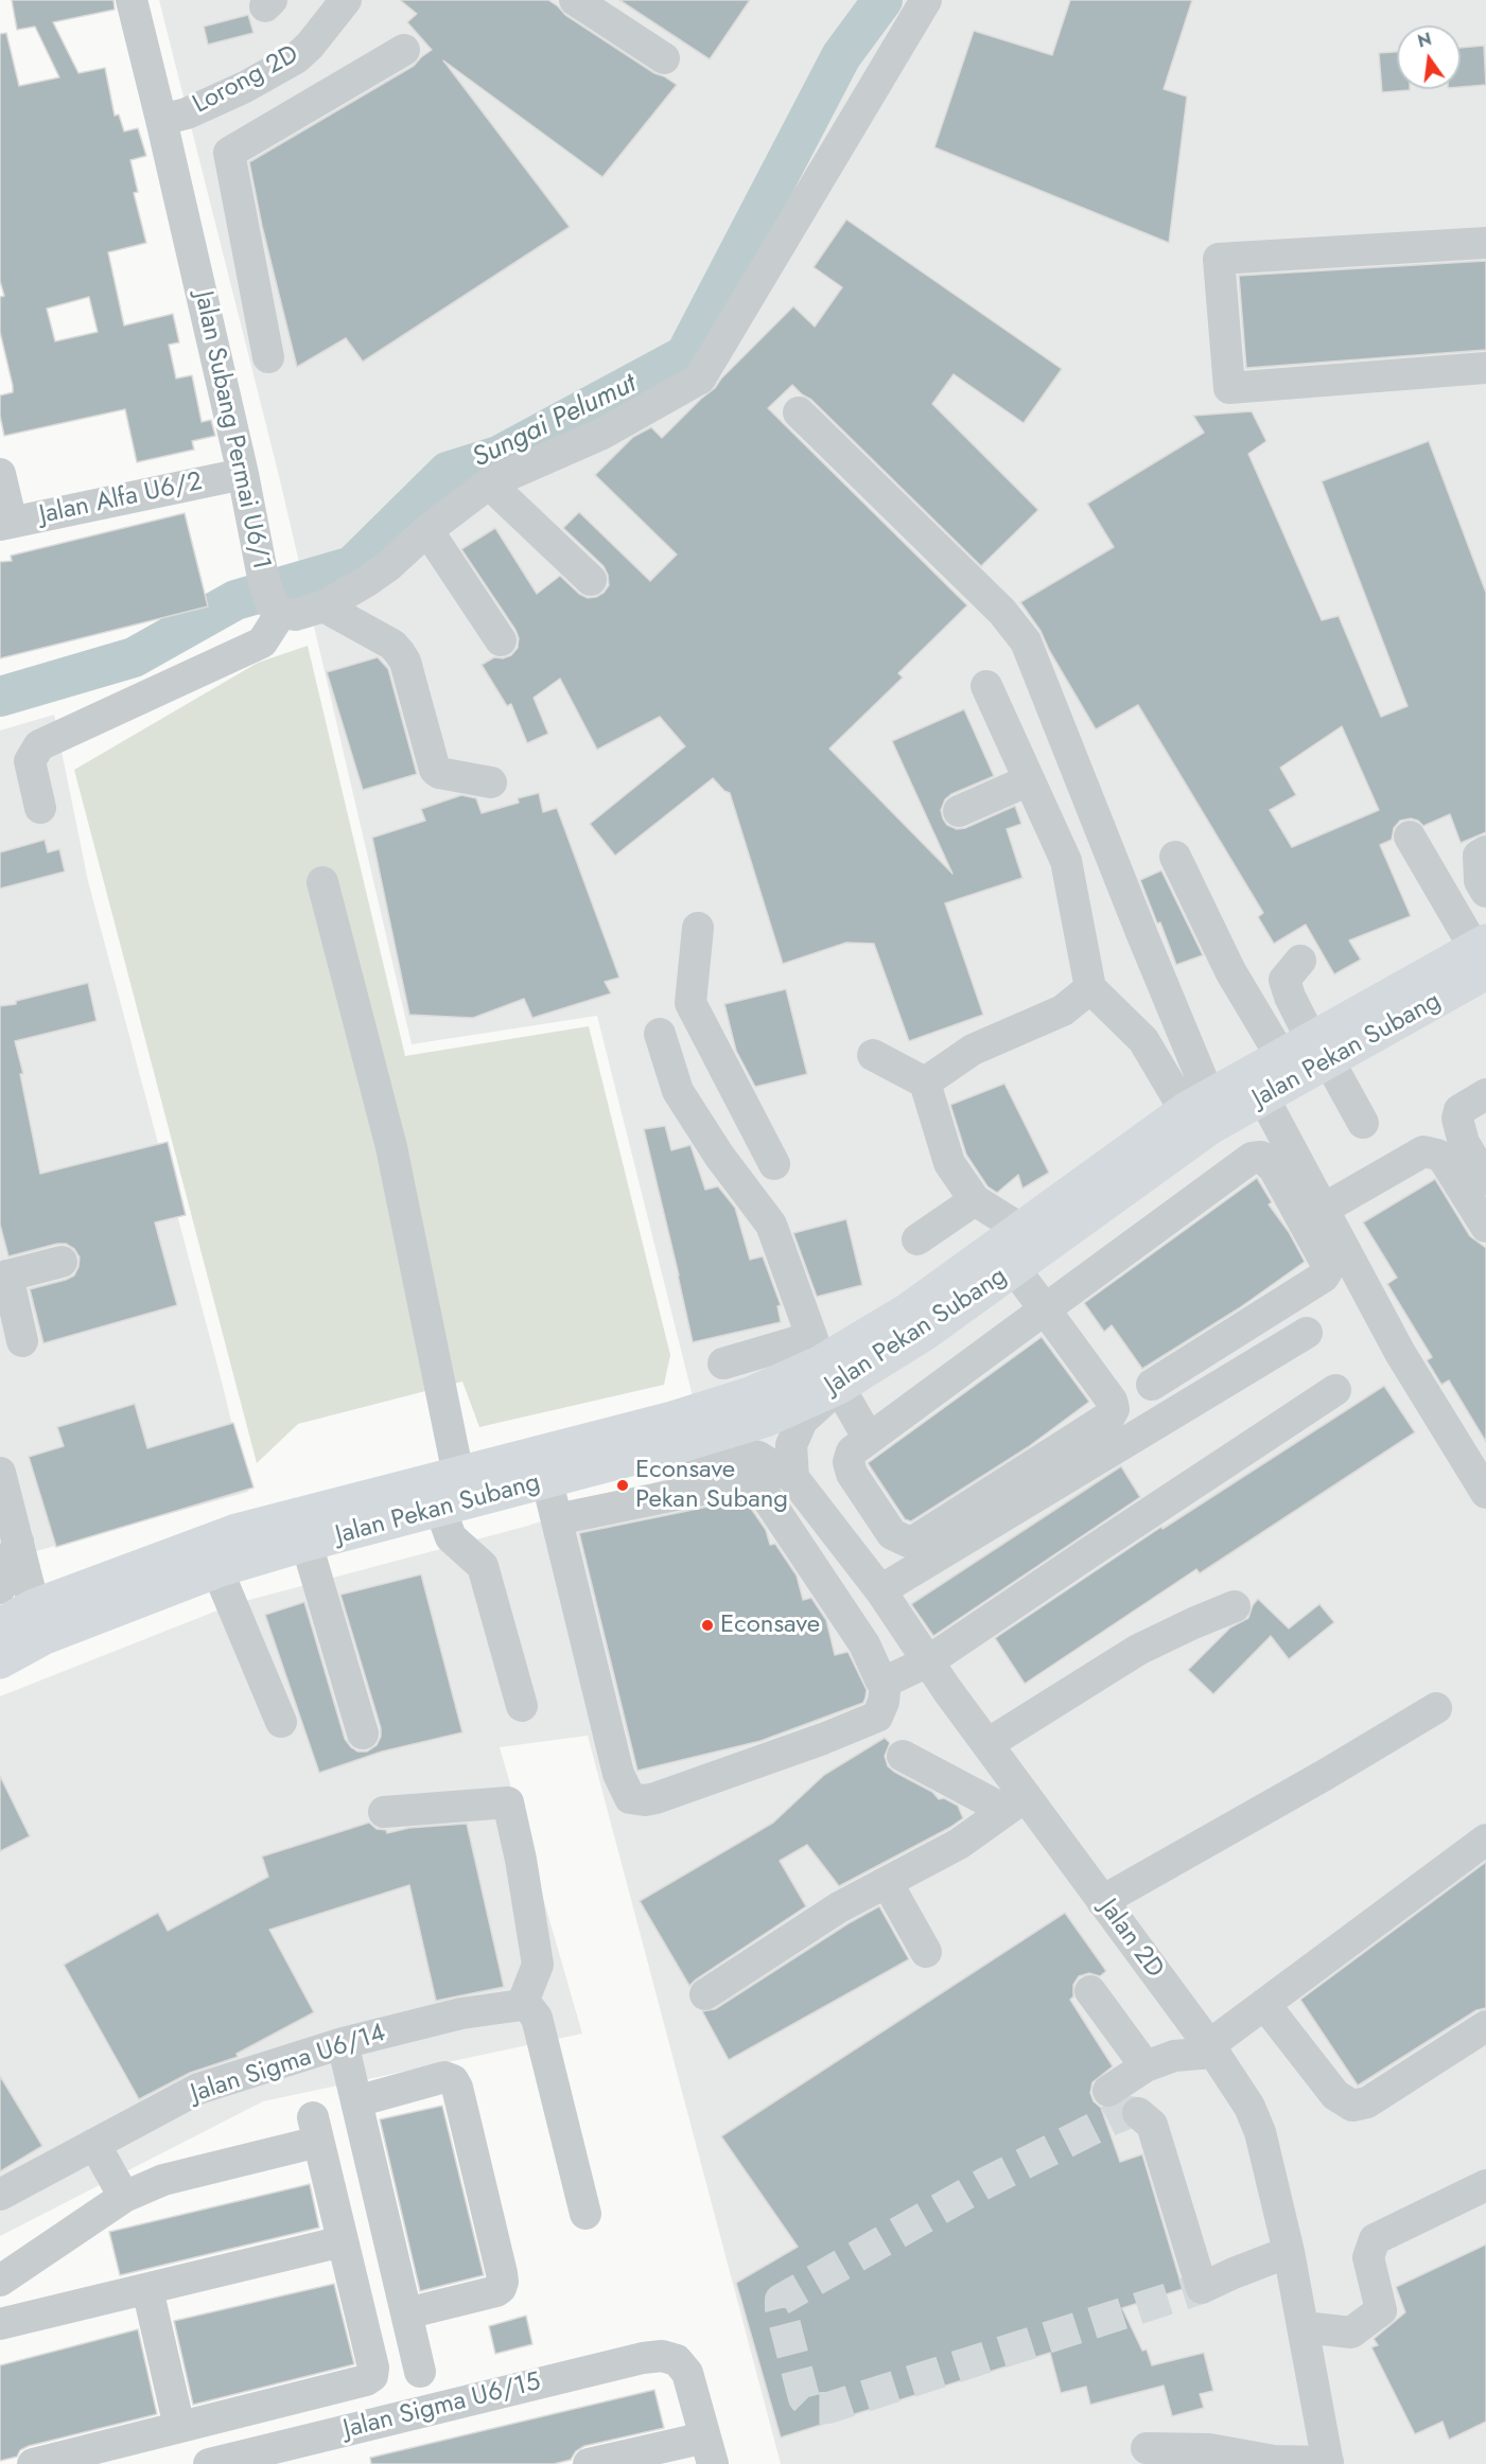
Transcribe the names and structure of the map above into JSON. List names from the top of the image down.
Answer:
{
  "streets": {
    "main road": ["Jalan Pekan Subang"],
    "street": [
      "Lorong 2D",
      "Jalan Subang Permai U6/1",
      "Jalan Alfa U6/2",
      "Jalan 2D",
      "Jalan Sigma U6/14",
      "Jalan Sigma U6/15"
    ]
  },
  "crossings": [
    ["Lorong 2D", "Jalan Subang Permai U6/1"],
    ["Jalan Subang Permai U6/1", "Jalan Alfa U6/2"],
    ["Jalan Pekan Subang", "Jalan 2D"]
  ],
  "water": ["Sungai Pelumut"],
  "places": ["Econsave Pekan Subang", "Econsave"],
  "north": "top"
}
